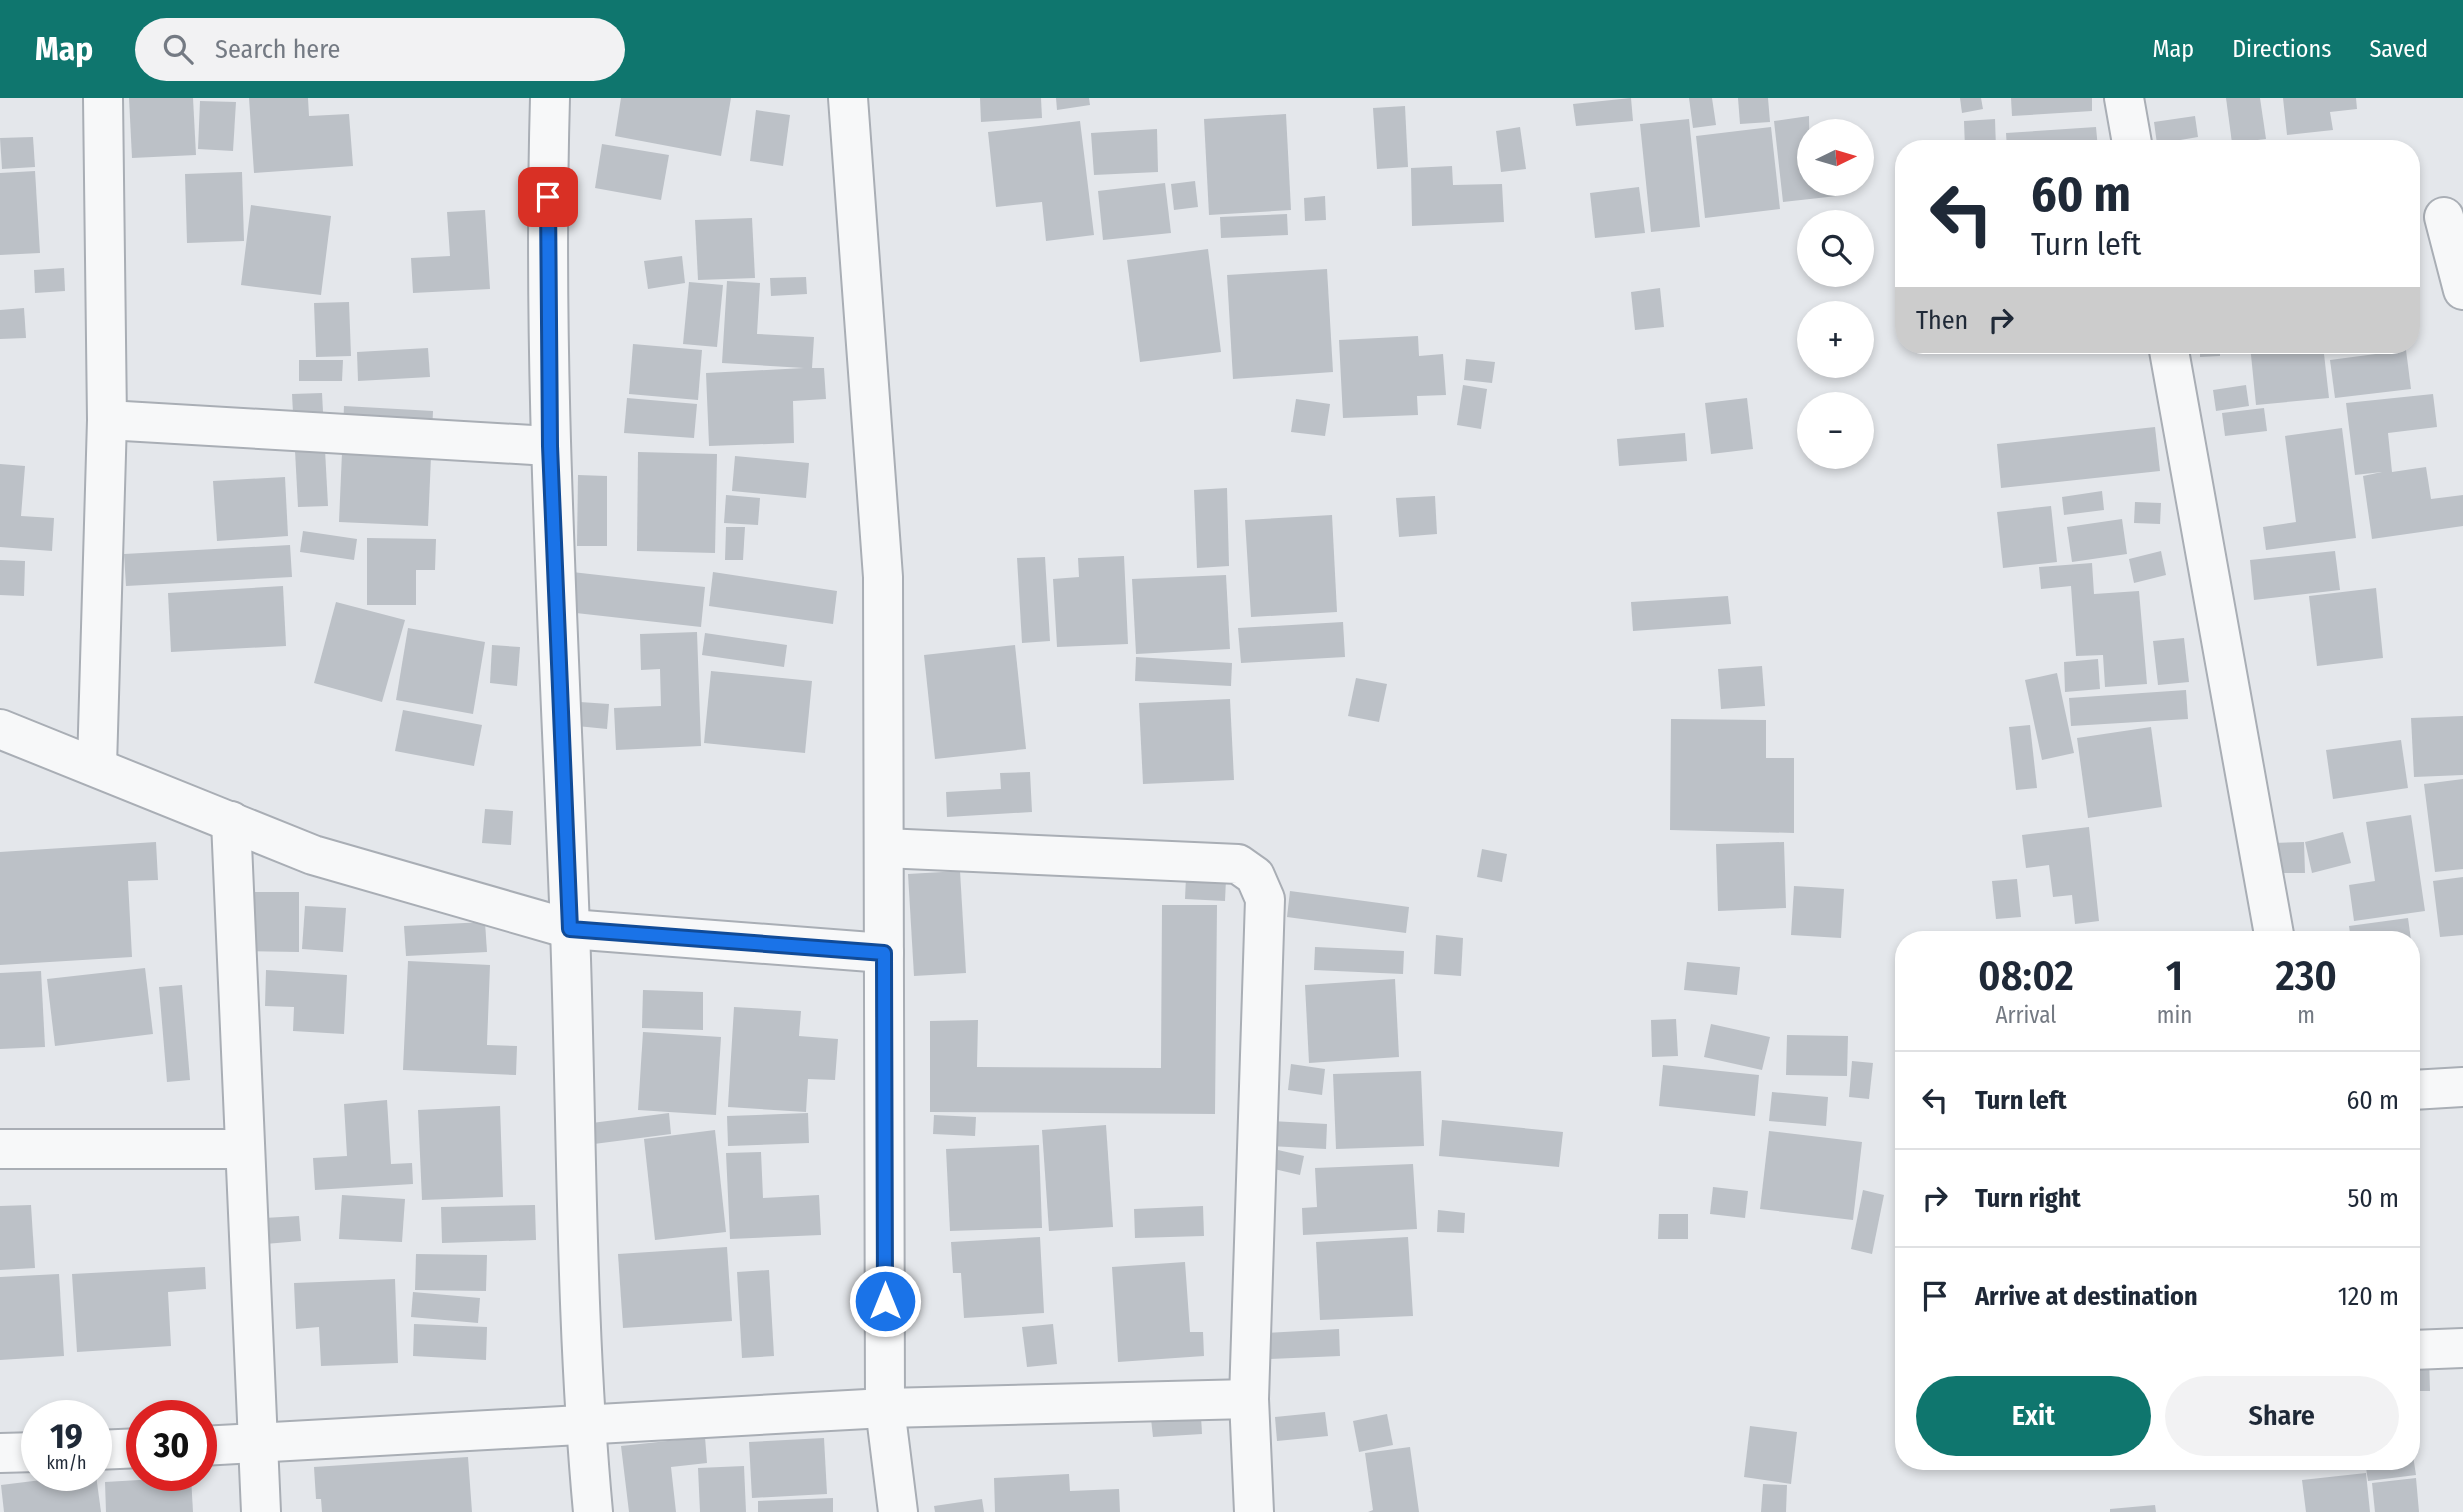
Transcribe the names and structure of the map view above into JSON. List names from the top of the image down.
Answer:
{
  "north": "right",
  "page": {
    "header": "Map",
    "search": "Search here",
    "nav": ["Map", "Directions", "Saved"],
    "map_buttons": ["+", "−"],
    "turn": ["60 m", "Turn left"],
    "then": "Then",
    "eta": [
      "08:02",
      "Arrival",
      "1",
      "min",
      "230",
      "m"
    ],
    "list": [
      {
        "name": "Turn left",
        "value": "60 m"
      },
      {
        "name": "Turn right",
        "value": "50 m"
      },
      {
        "name": "Arrive at destination",
        "value": "120 m"
      }
    ],
    "buttons": ["Exit", "Share"],
    "speed": "19 km/h",
    "limit": "30"
  }
}
